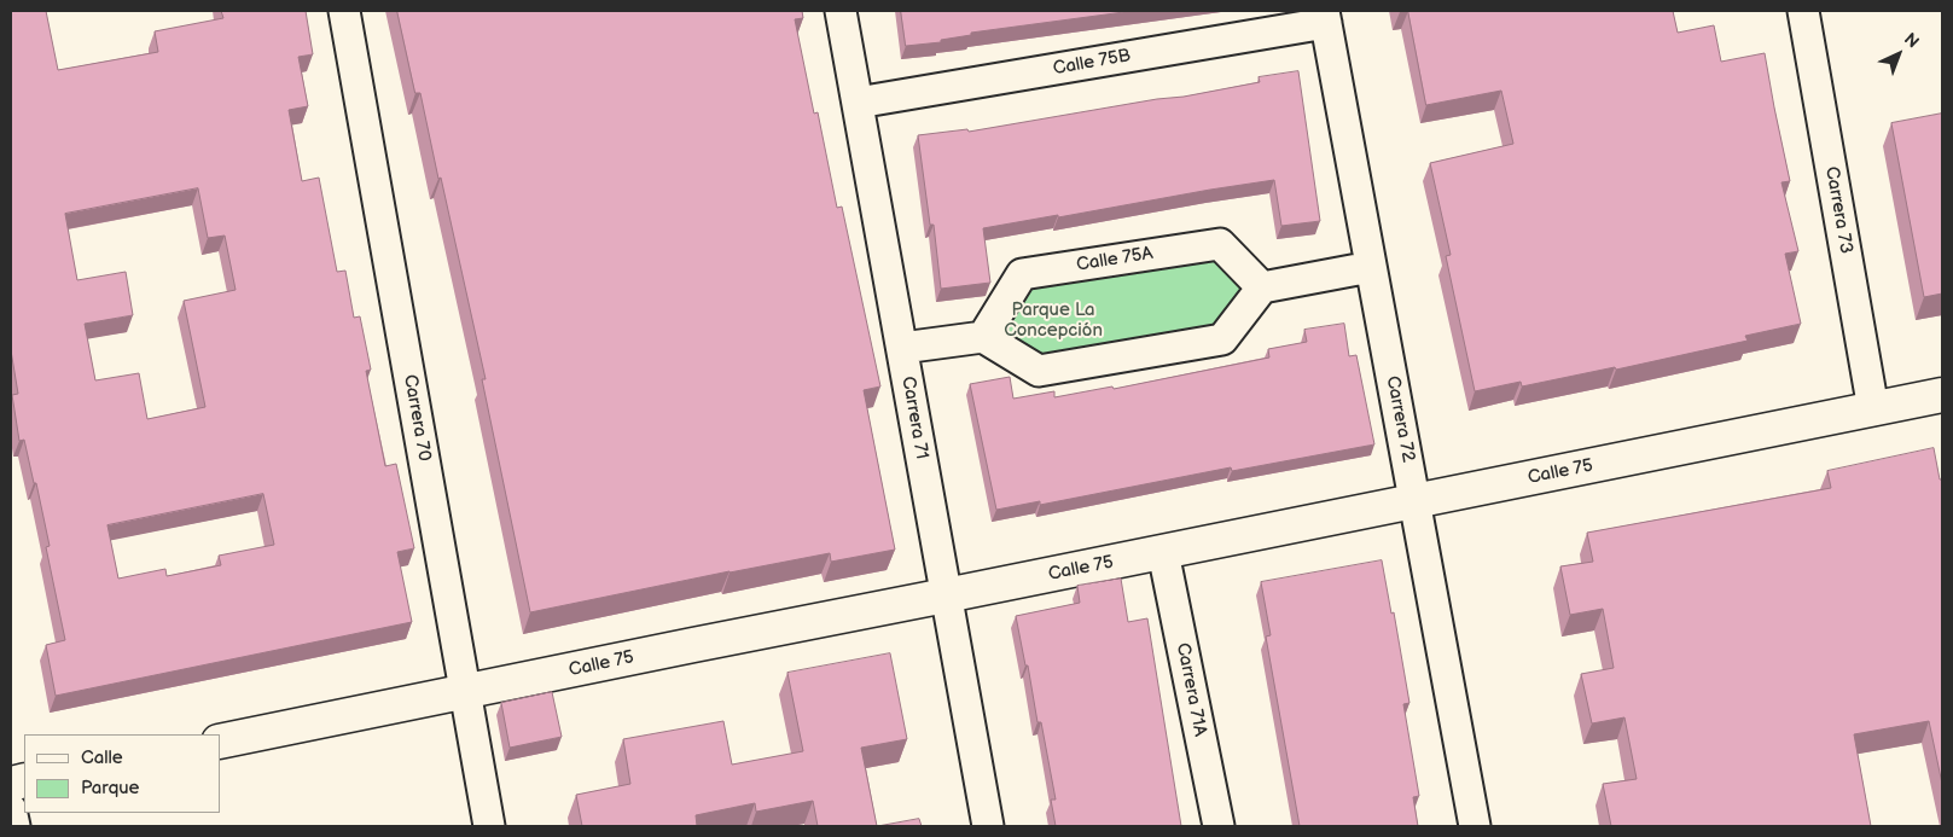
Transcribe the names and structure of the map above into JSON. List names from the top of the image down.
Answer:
{
  "streets": {
    "street": [
      "Calle 75B",
      "Carrera 73",
      "Calle 75A",
      "Carrera 70",
      "Carrera 71",
      "Carrera 72",
      "Calle 75",
      "Carrera 71A"
    ]
  },
  "crossings": [
    ["Calle 75B", "Carrera 71"],
    ["Calle 75B", "Carrera 72"],
    ["Carrera 73", "Calle 75"],
    ["Carrera 70", "Calle 75"],
    ["Carrera 71", "Calle 75"],
    ["Carrera 72", "Calle 75"],
    ["Calle 75", "Carrera 71A"]
  ],
  "parks": ["Parque La Concepción"],
  "legend": ["Calle", "Parque"],
  "north": "top right"
}
